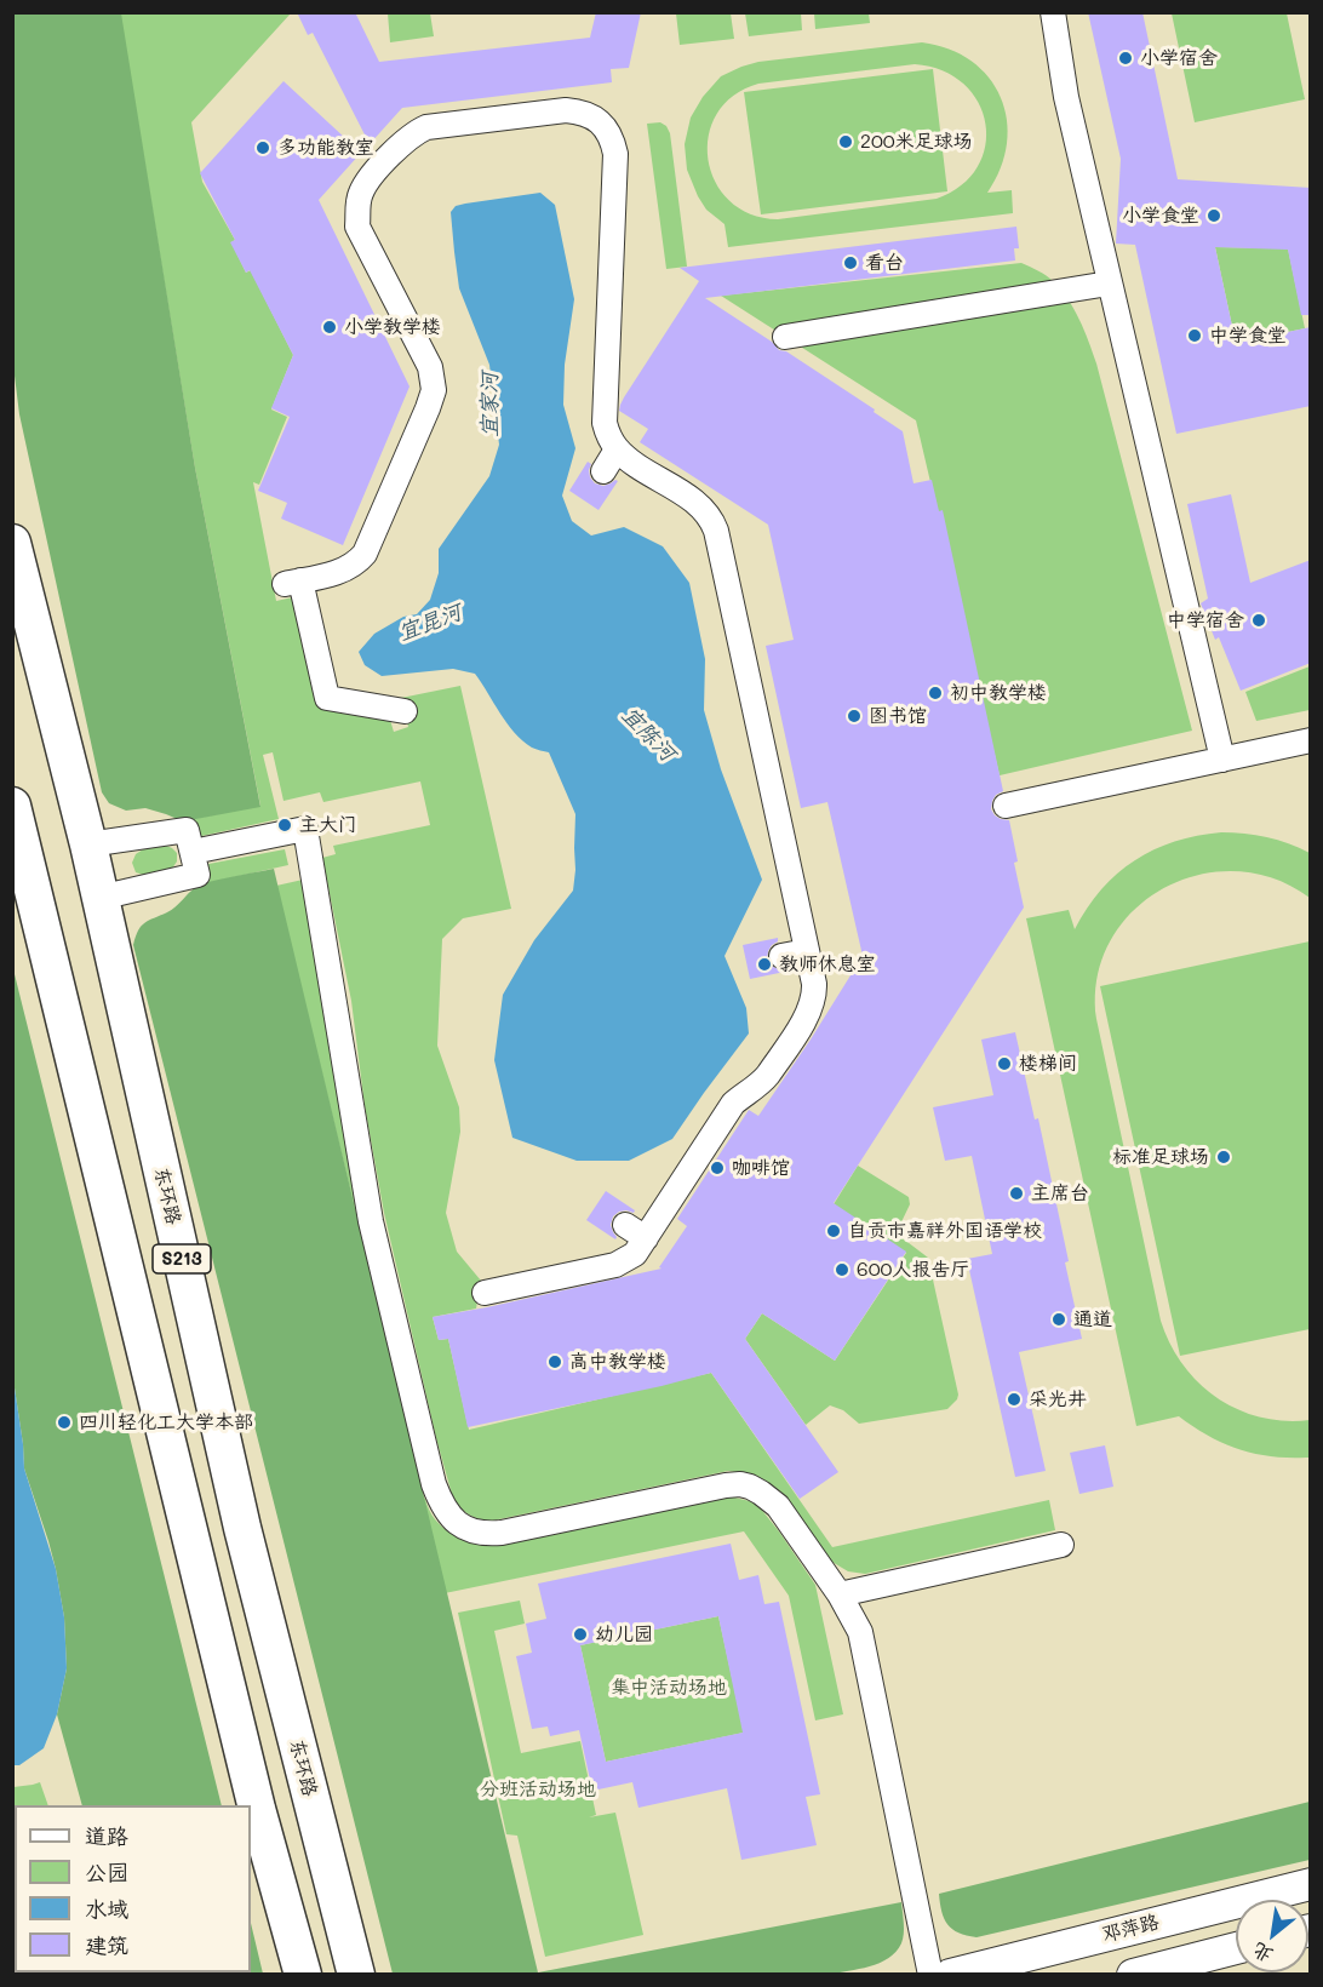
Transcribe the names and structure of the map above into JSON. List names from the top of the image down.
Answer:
{
  "streets": {
    "highway": ["东环路", "S213"],
    "main road": ["邓萍路"]
  },
  "water": ["宜家河", "宜昆河", "宜陈河"],
  "parks": ["集中活动场地", "分班活动场地"],
  "places": [
    "小学宿舍",
    "200米足球场",
    "多功能教室",
    "小学食堂",
    "看台",
    "小学教学楼",
    "中学食堂",
    "中学宿舍",
    "初中教学楼",
    "图书馆",
    "主大门",
    "教师休息室",
    "楼梯间",
    "标准足球场",
    "咖啡馆",
    "主席台",
    "自贡市嘉祥外国语学校",
    "600人报告厅",
    "通道",
    "高中教学楼",
    "采光井",
    "四川轻化工大学本部",
    "幼儿园"
  ],
  "legend": [
    "道路",
    "公园",
    "水域",
    "建筑"
  ],
  "north": "bottom left"
}
